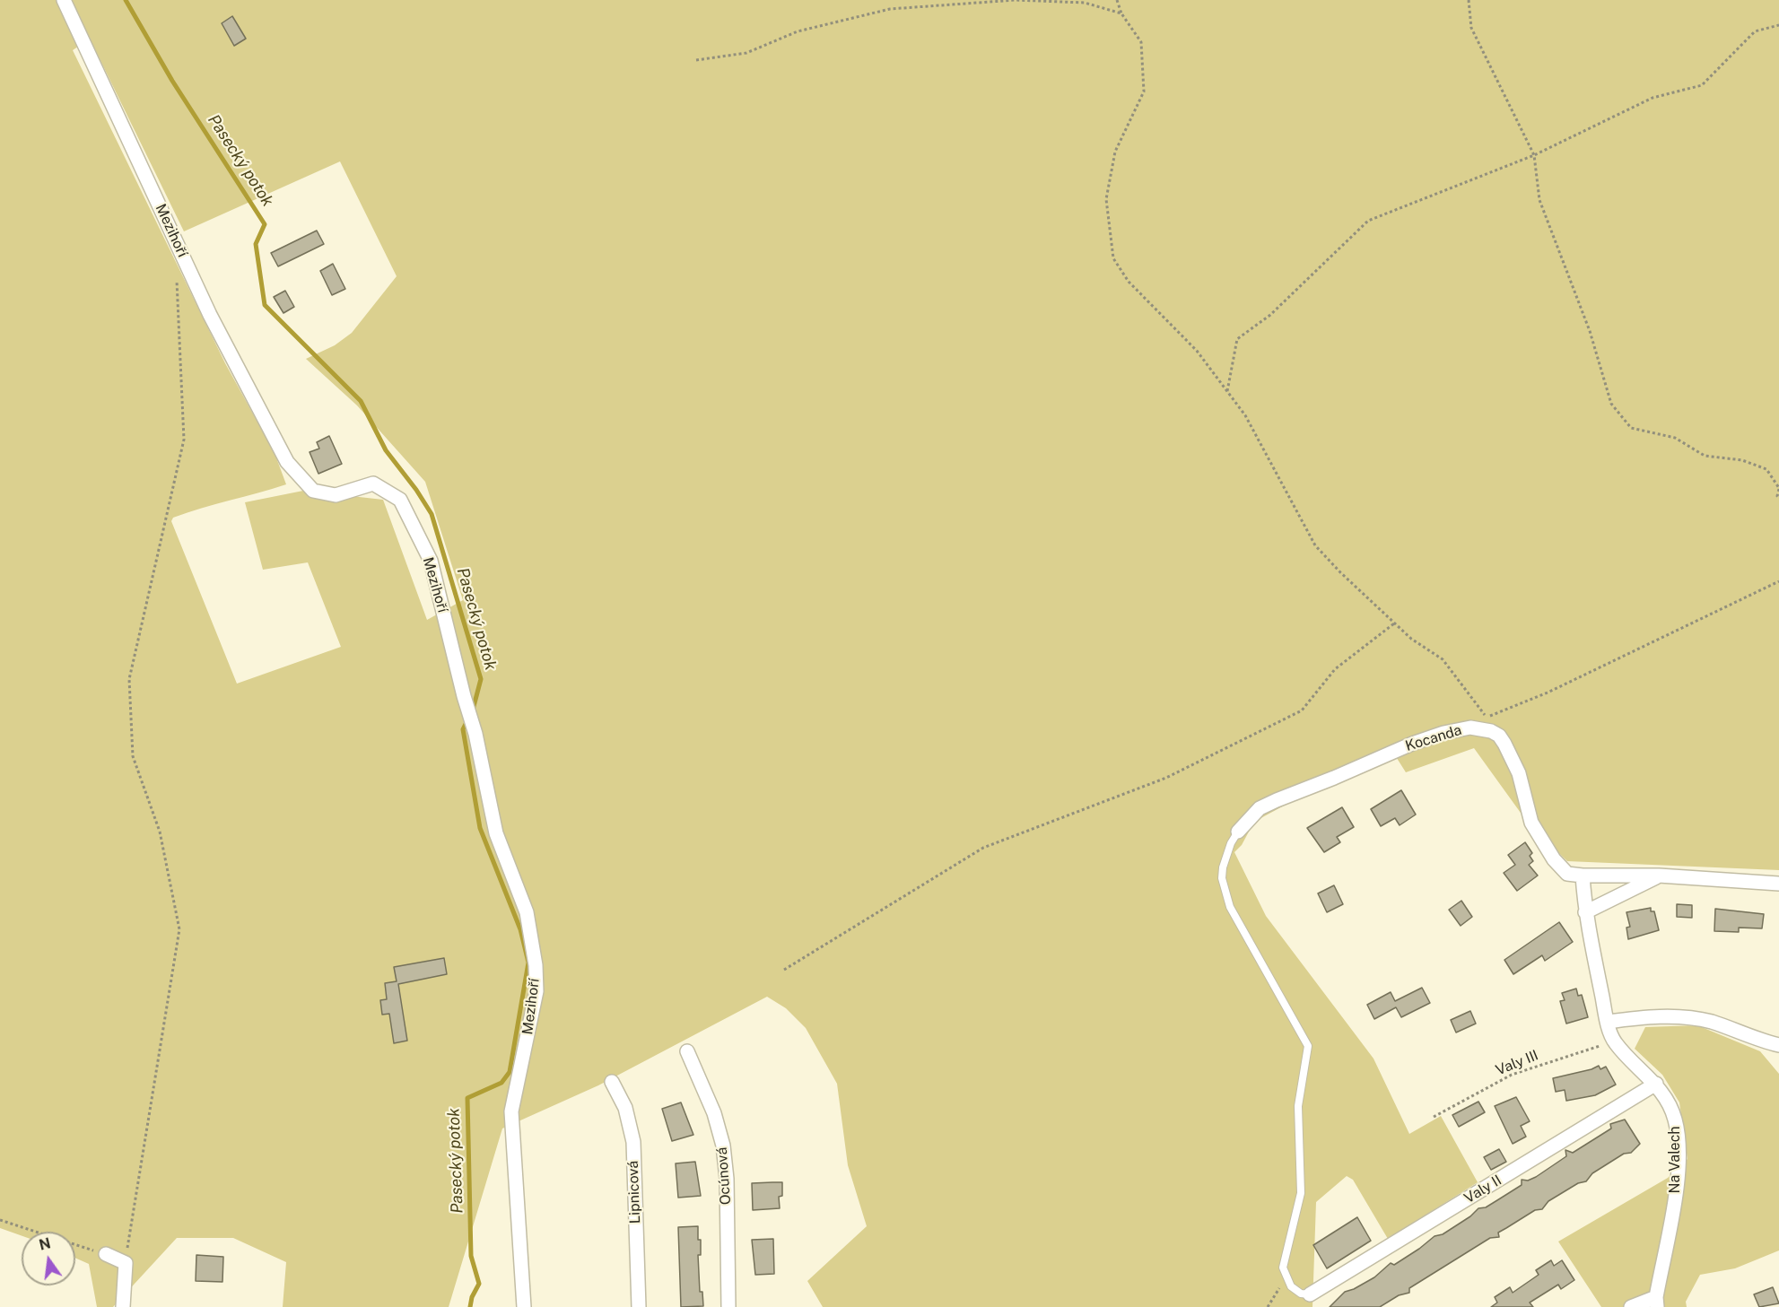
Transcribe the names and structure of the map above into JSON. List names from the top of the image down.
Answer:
{
  "streets": {
    "street": [
      "Mezihoří",
      "Kocanda",
      "Na Valech",
      "Ocúnová",
      "Valy II",
      "Lipnicová"
    ],
    "path": ["Valy III"]
  },
  "crossings": [
    ["Kocanda", "Na Valech"],
    ["Valy III", "Na Valech"],
    ["Na Valech", "Valy II"]
  ],
  "water": ["Pasecký potok"],
  "north": "top"
}
